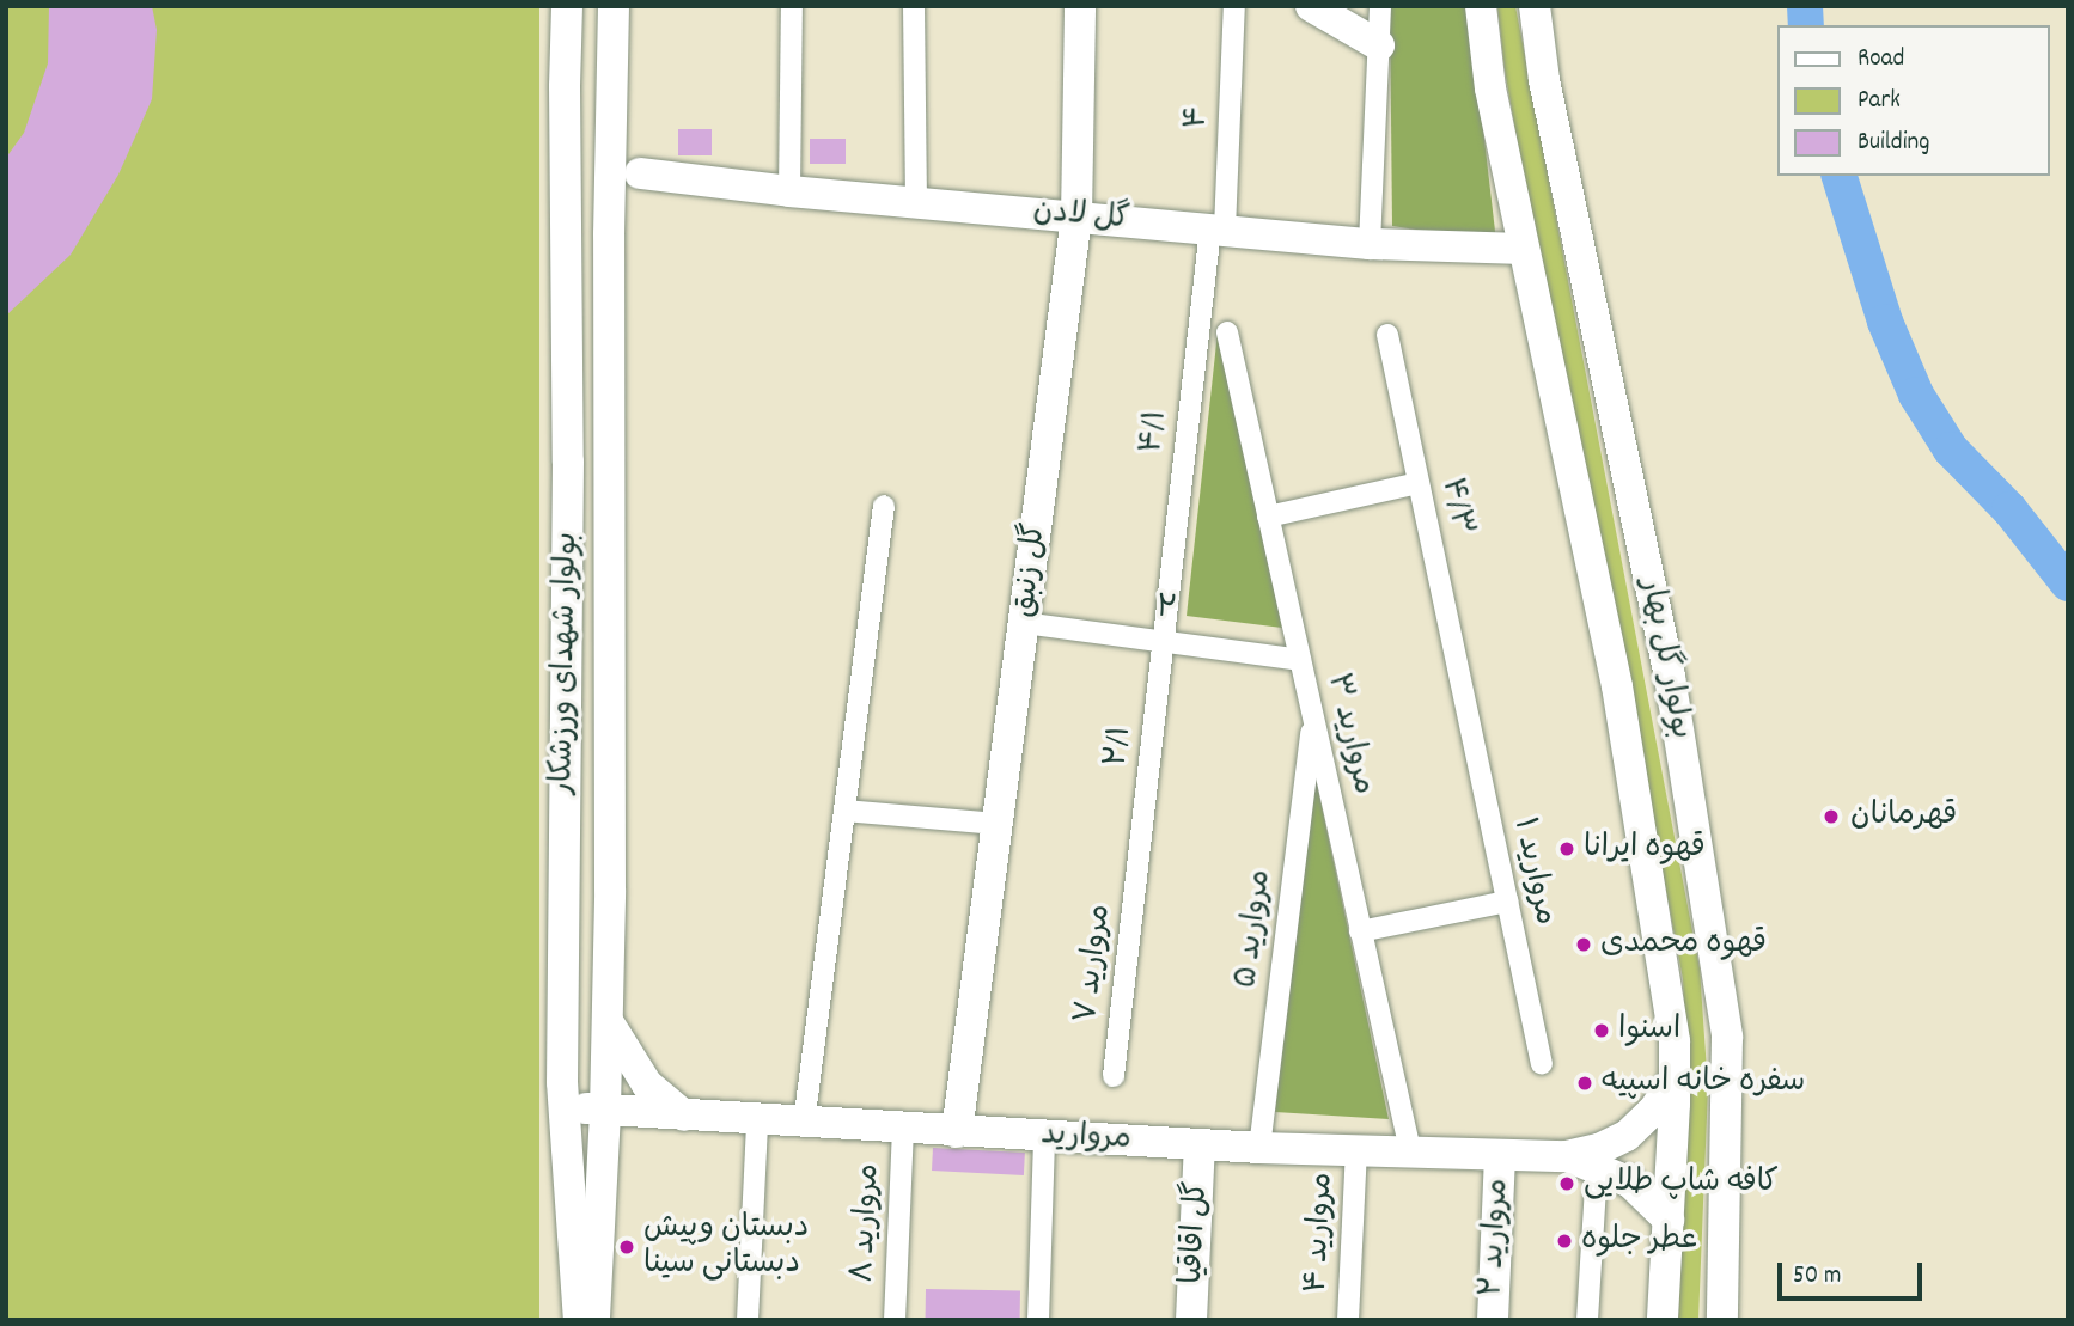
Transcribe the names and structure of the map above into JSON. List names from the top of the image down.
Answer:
{
  "streets": {
    "main road": [
      "گل لادن",
      "گل زنبق",
      "بولوار گل بهار",
      "بولوار شهدای ورزشکار",
      "مروارید",
      "گل اقاقیا",
      "مروارید ۲"
    ],
    "street": [
      "۴",
      "۴/۱",
      "۴/۳",
      "۲",
      "مروارید ۳",
      "۲/۱",
      "مروارید ۱",
      "مروارید ۵",
      "مروارید ۷",
      "مروارید ۸",
      "مروارید ۴"
    ]
  },
  "crossings": [
    ["۴", "گل لادن"],
    ["۴", "۴/۱"],
    ["گل لادن", "۴/۱"],
    ["گل لادن", "گل زنبق"],
    ["گل لادن", "بولوار گل بهار"],
    ["۴/۱", "۲"],
    ["۴/۱", "۲/۱"],
    ["۴/۳", "مروارید ۱"],
    ["گل زنبق", "۲"],
    ["گل زنبق", "مروارید"],
    ["۲", "مروارید ۳"],
    ["۲", "۲/۱"],
    ["بولوار گل بهار", "مروارید"],
    ["بولوار شهدای ورزشکار", "مروارید"],
    ["مروارید ۳", "مروارید ۵"],
    ["مروارید ۳", "مروارید"],
    ["۲/۱", "مروارید ۷"],
    ["مروارید ۵", "مروارید"],
    ["مروارید", "مروارید ۸"],
    ["مروارید", "گل اقاقیا"],
    ["مروارید", "مروارید ۴"],
    ["مروارید", "مروارید ۲"]
  ],
  "places": [
    "قهرمانان",
    "قهوه ایرانا",
    "قهوه محمدی",
    "اسنوا",
    "سفره خانه اسپیه",
    "کافه شاپ طلایی",
    "عطر جلوه",
    "دبستان وپیش دبستانی سینا"
  ],
  "legend": ["Road", "Park", "Building"],
  "scale_bar": "50 m"
}
